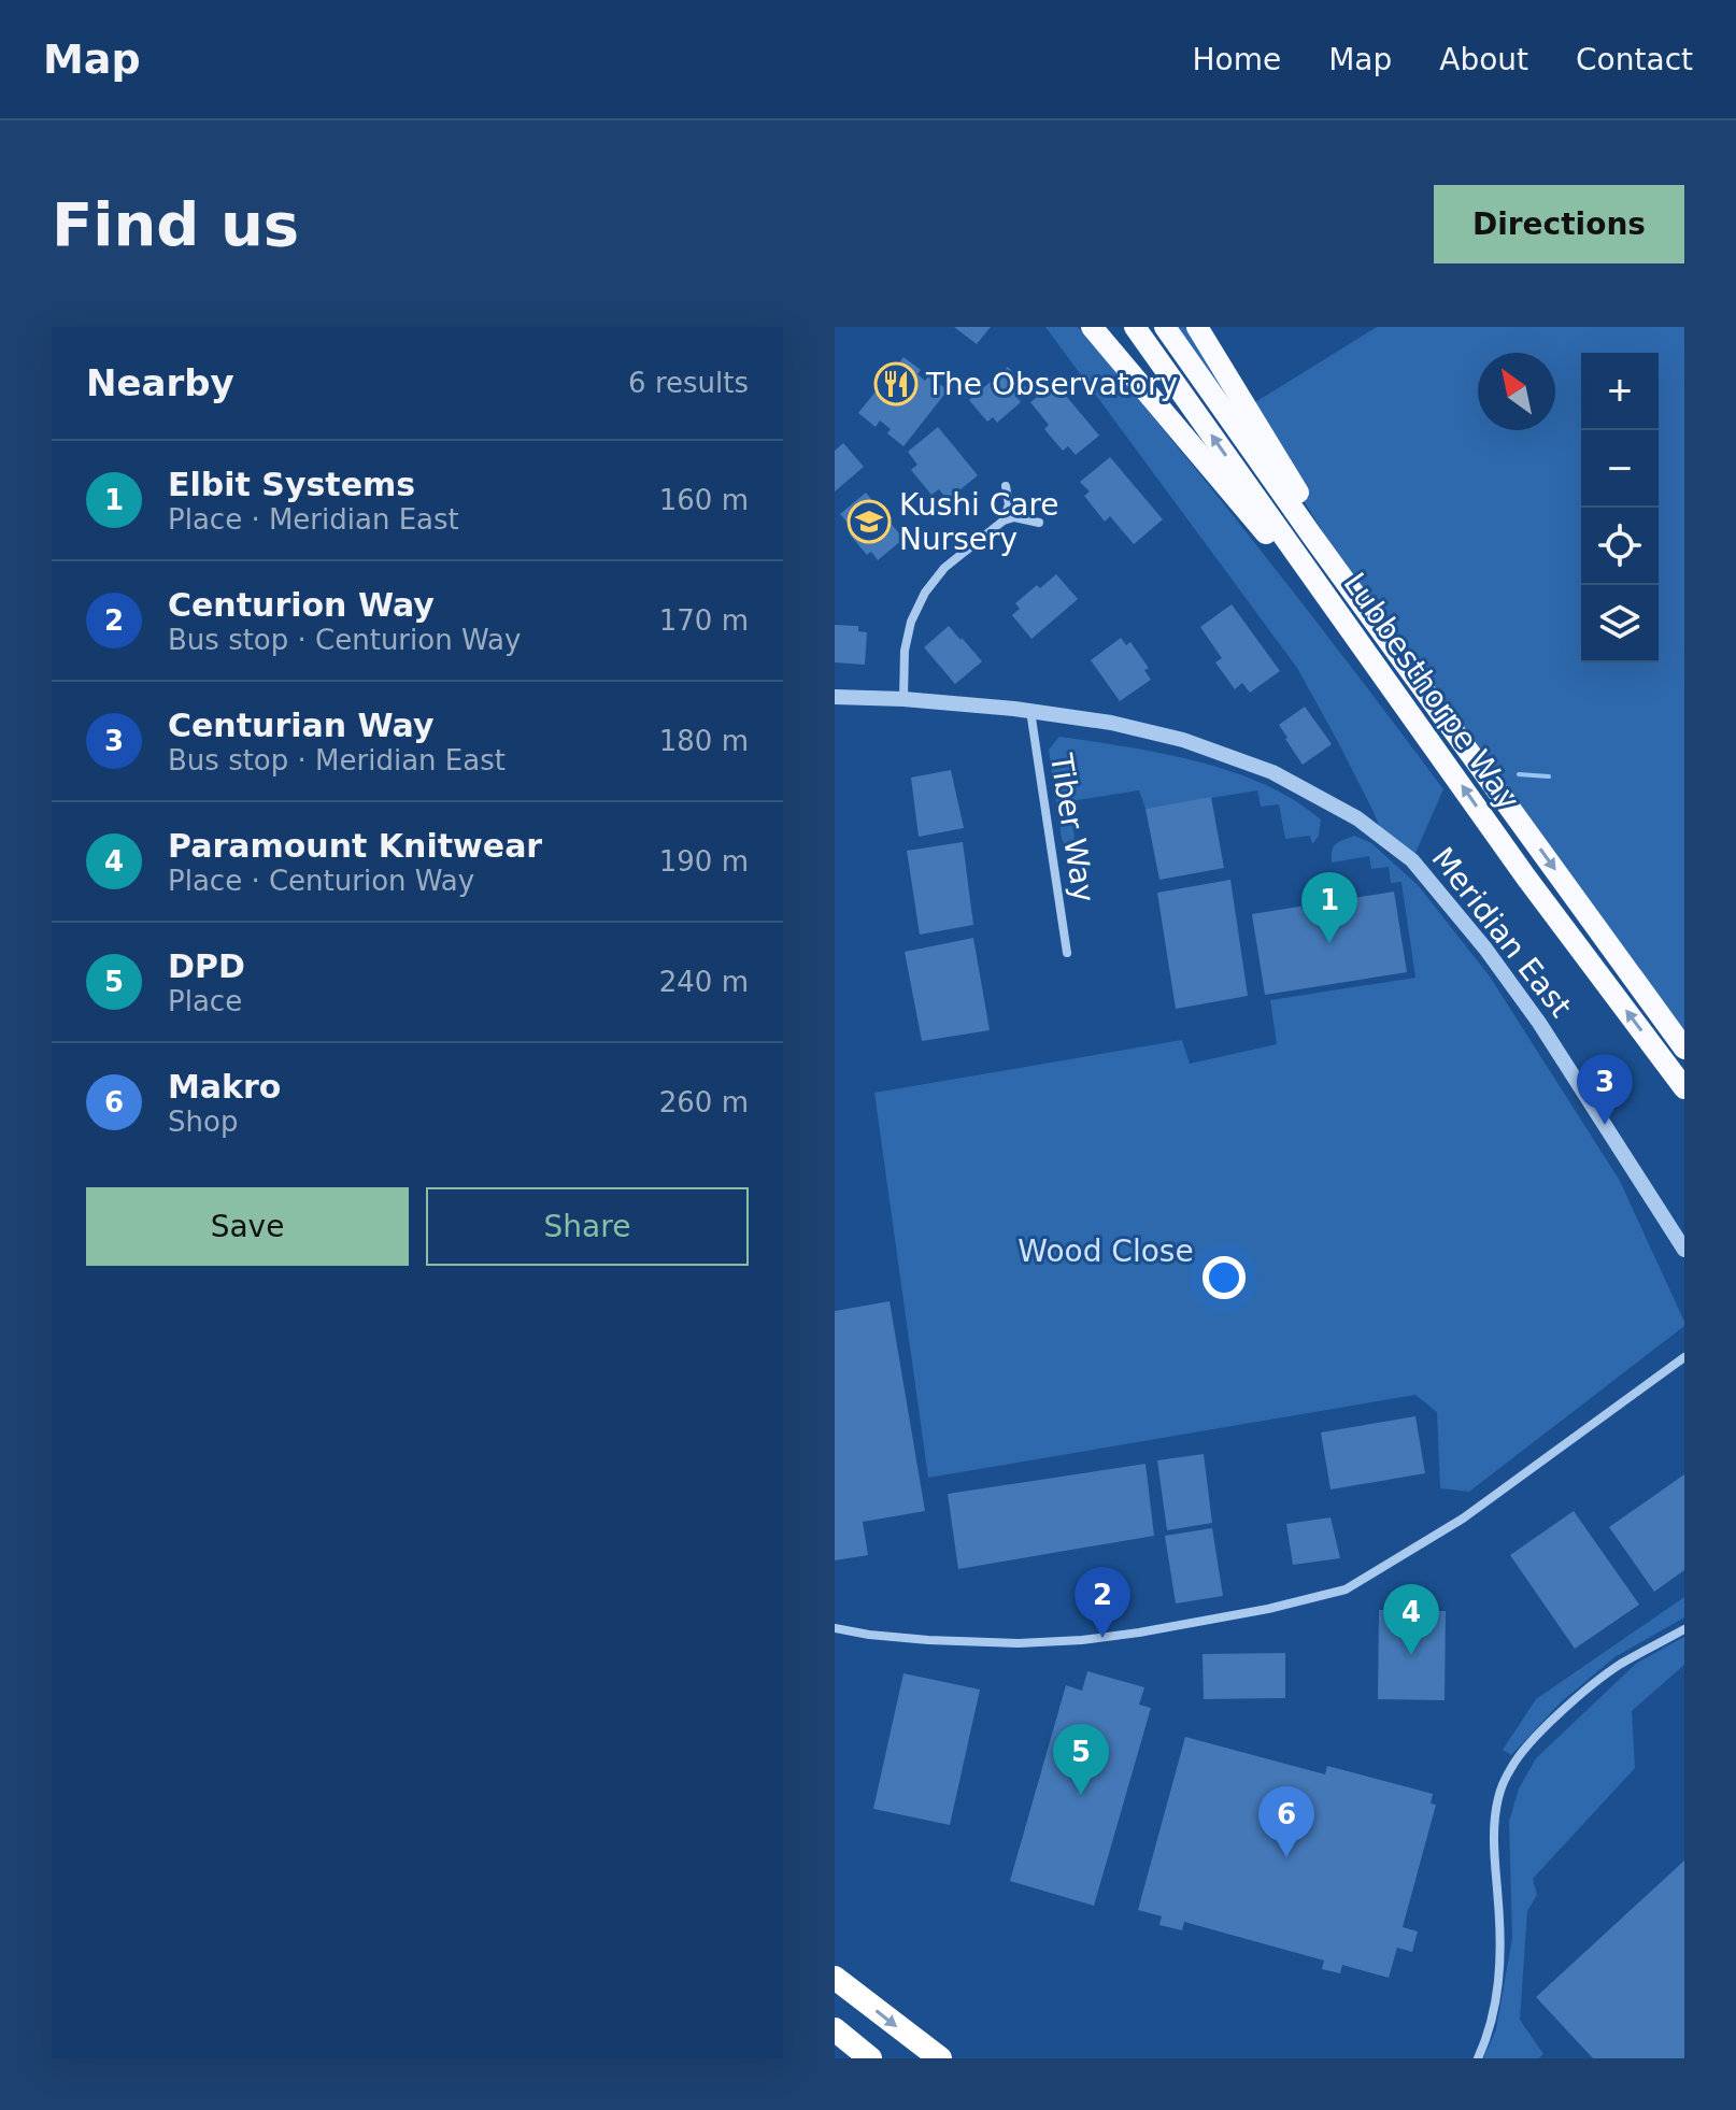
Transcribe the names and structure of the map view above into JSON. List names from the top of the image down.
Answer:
{
  "streets": {
    "highway": ["Lubbesthorpe Way"],
    "street": ["Tiber Way", "Meridian East"]
  },
  "crossings": [
    ["Tiber Way", "Meridian East"]
  ],
  "parks": ["Wood Close"],
  "places": {
    "restaurant": ["The Observatory"],
    "school or university": ["Kushi Care Nursery"]
  },
  "north": "top left",
  "page": {
    "header": "Map",
    "nav": [
      "Home",
      "Map",
      "About",
      "Contact"
    ],
    "buttons": [
      "Directions",
      ["Save", "Share"]
    ],
    "title": "Find us",
    "heading": ["Nearby", "6 results"],
    "map_buttons": ["+", "−"],
    "list": [
      {
        "mark": "1",
        "name": "Elbit Systems",
        "note": "Place · Meridian East",
        "value": "160 m"
      },
      {
        "mark": "2",
        "name": "Centurion Way",
        "note": "Bus stop · Centurion Way",
        "value": "170 m"
      },
      {
        "mark": "3",
        "name": "Centurian Way",
        "note": "Bus stop · Meridian East",
        "value": "180 m"
      },
      {
        "mark": "4",
        "name": "Paramount Knitwear",
        "note": "Place · Centurion Way",
        "value": "190 m"
      },
      {
        "mark": "5",
        "name": "DPD",
        "note": "Place",
        "value": "240 m"
      },
      {
        "mark": "6",
        "name": "Makro",
        "note": "Shop",
        "value": "260 m"
      }
    ],
    "pins": [
      "1",
      "3",
      "2",
      "4",
      "5",
      "6"
    ]
  }
}
